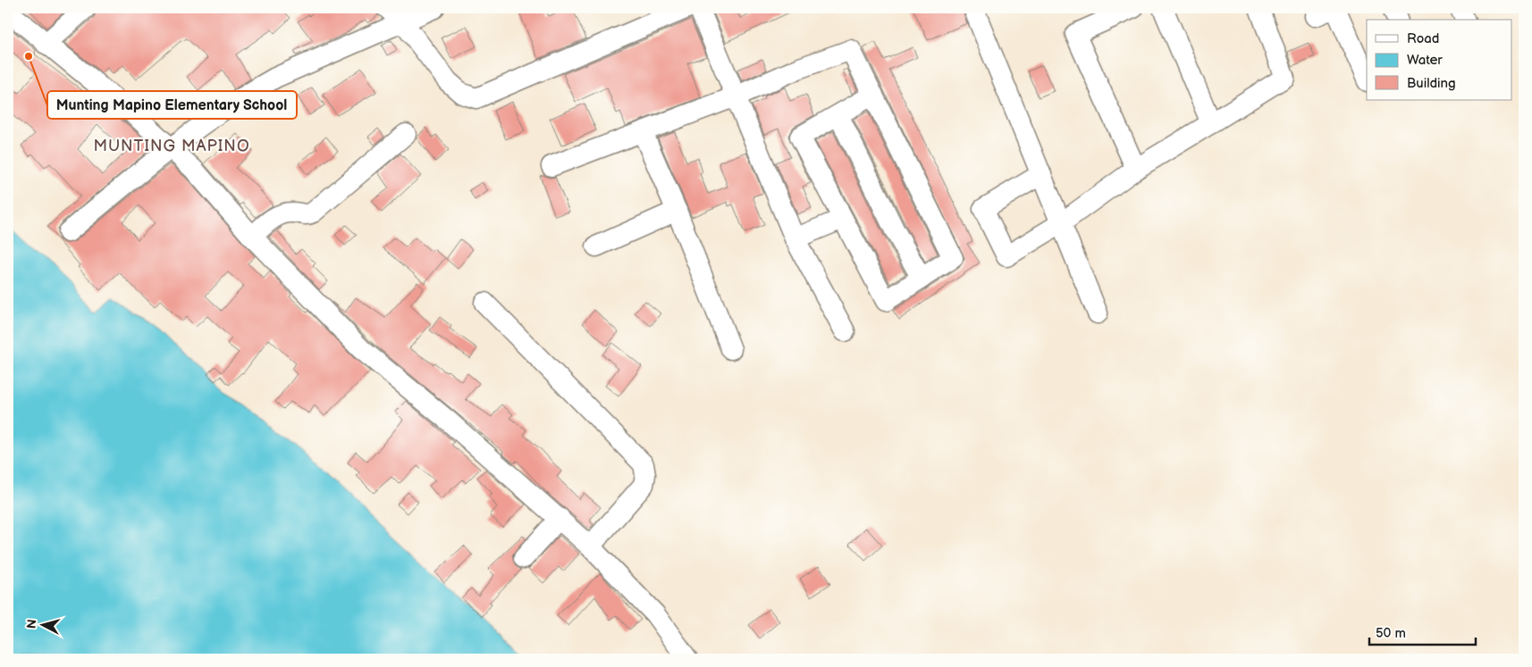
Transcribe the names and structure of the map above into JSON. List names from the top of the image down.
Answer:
{
  "districts": ["MUNTING MAPINO"],
  "places": ["Munting Mapino Elementary School"],
  "legend": ["Road", "Water", "Building"],
  "scale_bar": "50 m",
  "north": "left"
}
